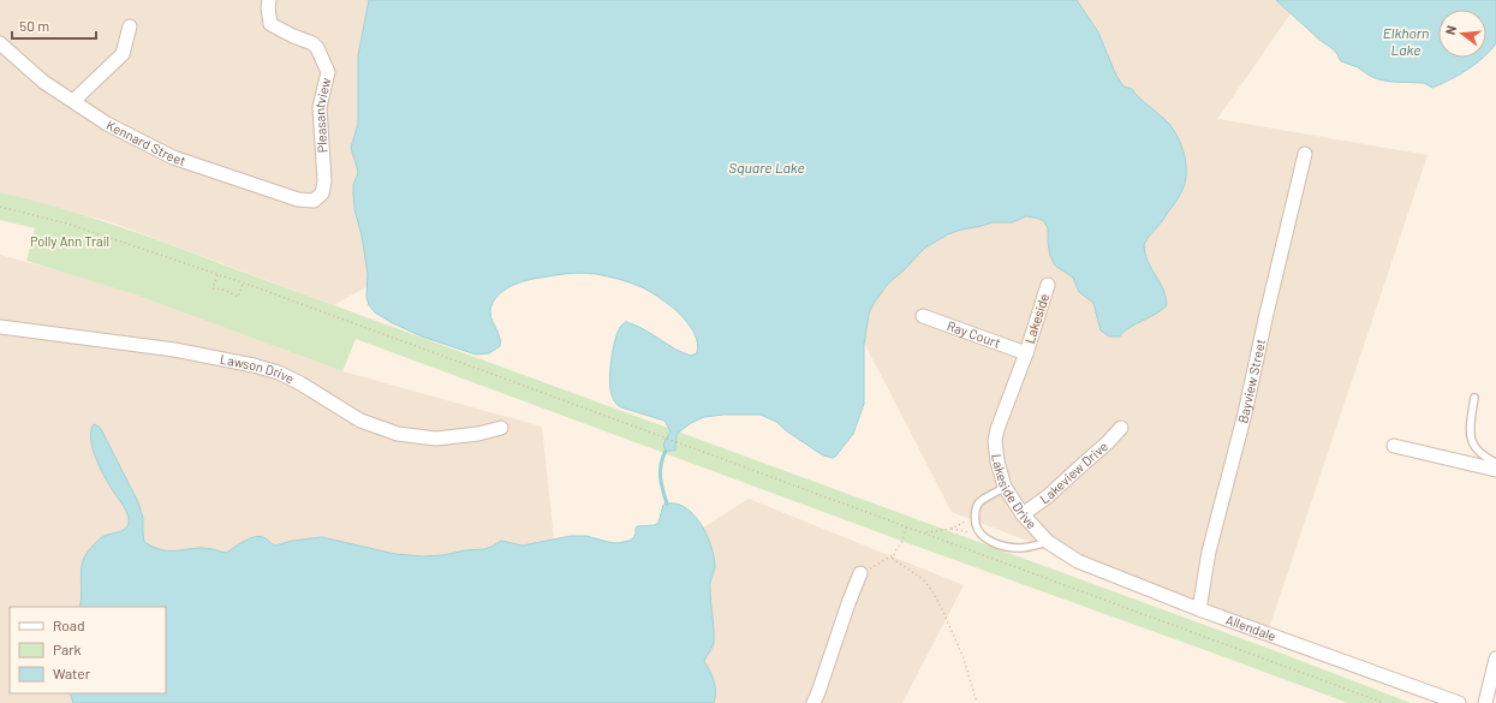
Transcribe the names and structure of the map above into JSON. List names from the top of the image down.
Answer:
{
  "streets": {
    "street": [
      "Pleasantview",
      "Kennard Street",
      "Lakeside",
      "Ray Court",
      "Lawson Drive",
      "Bayview Street",
      "Lakeview Drive",
      "Lakeside Drive",
      "Allendale"
    ]
  },
  "crossings": [
    ["Pleasantview", "Kennard Street"],
    ["Lakeside", "Ray Court"],
    ["Lakeside", "Lakeside Drive"],
    ["Ray Court", "Lakeside Drive"],
    ["Bayview Street", "Allendale"],
    ["Lakeview Drive", "Lakeside Drive"],
    ["Lakeside Drive", "Allendale"]
  ],
  "water": ["Elkhorn Lake", "Square Lake"],
  "parks": ["Polly Ann Trail"],
  "legend": ["Road", "Park", "Water"],
  "scale_bar": "50 m",
  "north": "left"
}
